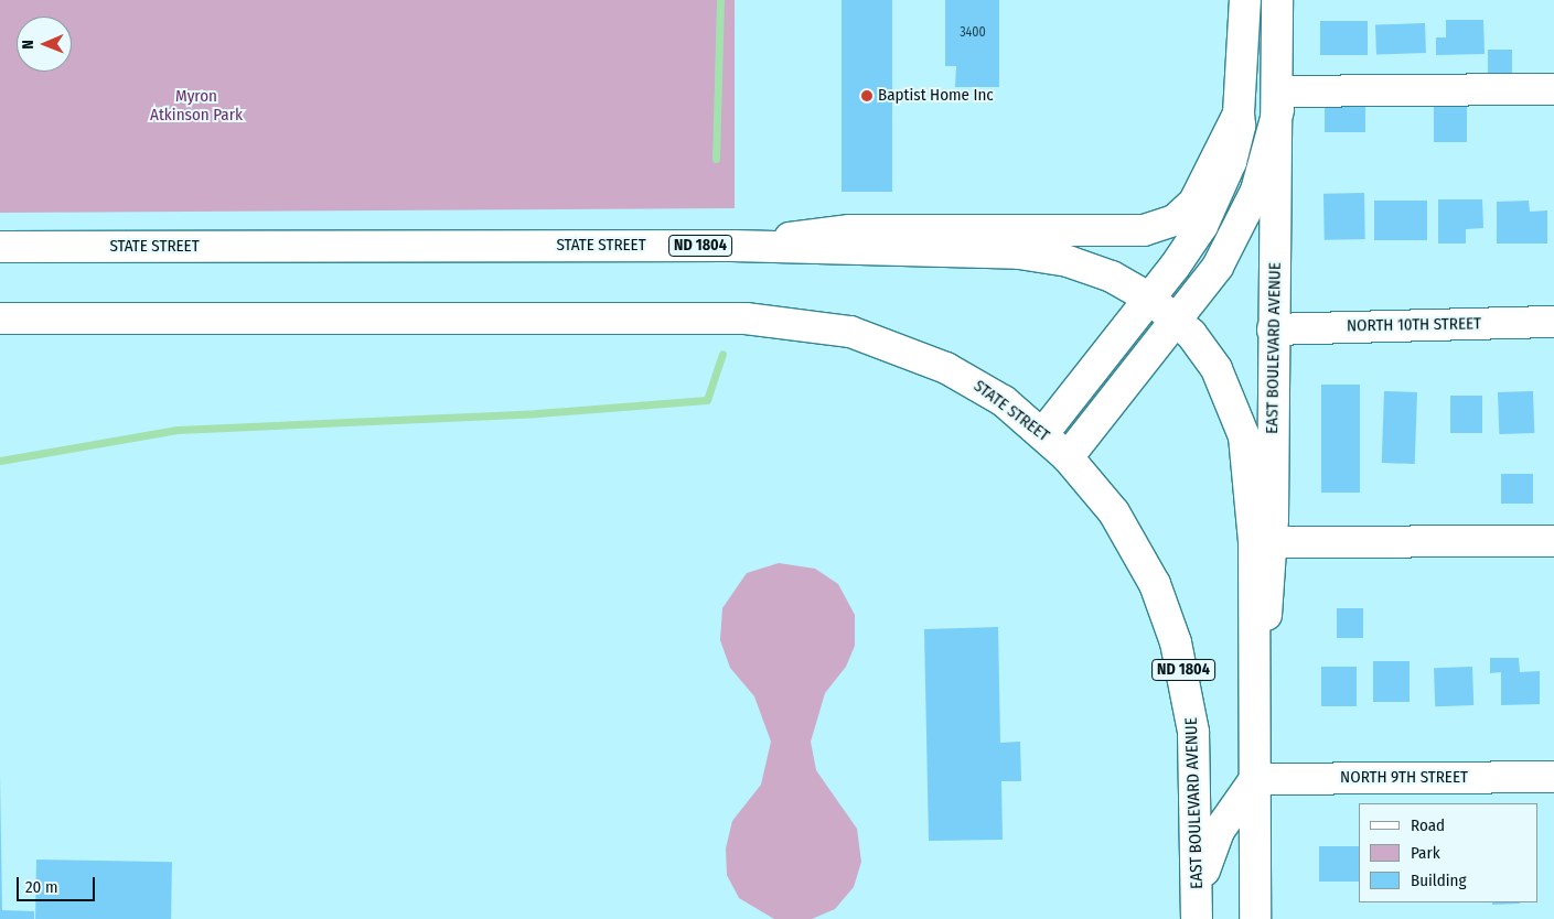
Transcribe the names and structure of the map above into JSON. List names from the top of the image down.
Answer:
{
  "streets": {
    "main road": [
      "STATE STREET",
      "ND 1804",
      "NORTH 10TH STREET",
      "EAST BOULEVARD AVENUE",
      "NORTH 9TH STREET"
    ]
  },
  "crossings": [
    ["STATE STREET", "EAST BOULEVARD AVENUE"],
    ["NORTH 10TH STREET", "EAST BOULEVARD AVENUE"],
    ["EAST BOULEVARD AVENUE", "NORTH 9TH STREET"]
  ],
  "parks": ["Myron Atkinson Park"],
  "places": ["Baptist Home Inc"],
  "house_numbers": ["3400"],
  "legend": ["Road", "Park", "Building"],
  "scale_bar": "20 m",
  "north": "left"
}
